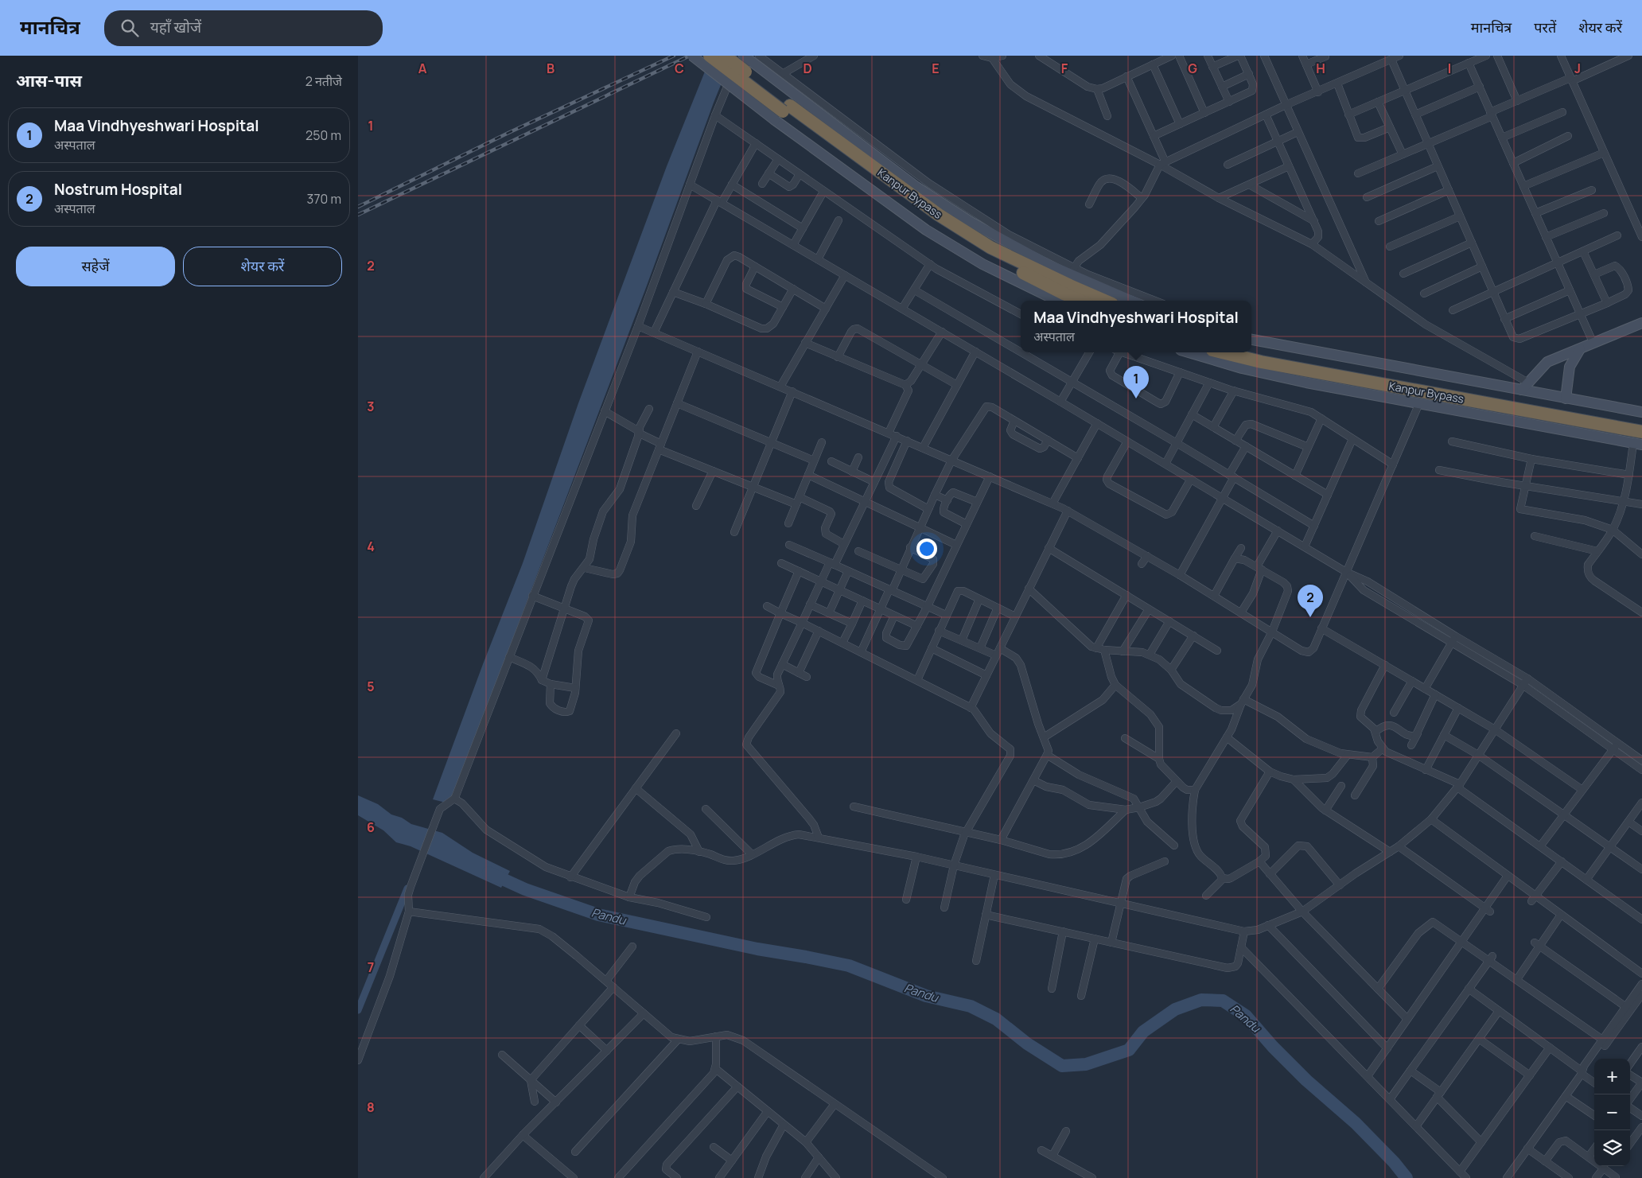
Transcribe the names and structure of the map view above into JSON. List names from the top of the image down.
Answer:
{
  "streets": {
    "highway": ["Kanpur Bypass"]
  },
  "water": ["Pandu"],
  "page": {
    "header": "मानचित्र",
    "search": "यहाँ खोजें",
    "nav": ["मानचित्र", "परतें", "शेयर करें"],
    "heading": ["आस-पास", "2 नतीजे"],
    "list": [
      {
        "mark": "1",
        "name": "Maa Vindhyeshwari Hospital",
        "note": "अस्पताल",
        "value": "250 m"
      },
      {
        "mark": "2",
        "name": "Nostrum Hospital",
        "note": "अस्पताल",
        "value": "370 m"
      }
    ],
    "buttons": ["सहेजें", "शेयर करें"],
    "popup": ["Maa Vindhyeshwari Hospital", "अस्पताल"],
    "pins": ["1", "2"],
    "map_buttons": ["+", "−"]
  },
  "grid": {
    "columns": [
      "A",
      "B",
      "C",
      "D",
      "E",
      "F",
      "G",
      "H",
      "I",
      "J"
    ],
    "rows": [
      "1",
      "2",
      "3",
      "4",
      "5",
      "6",
      "7",
      "8"
    ]
  }
}
